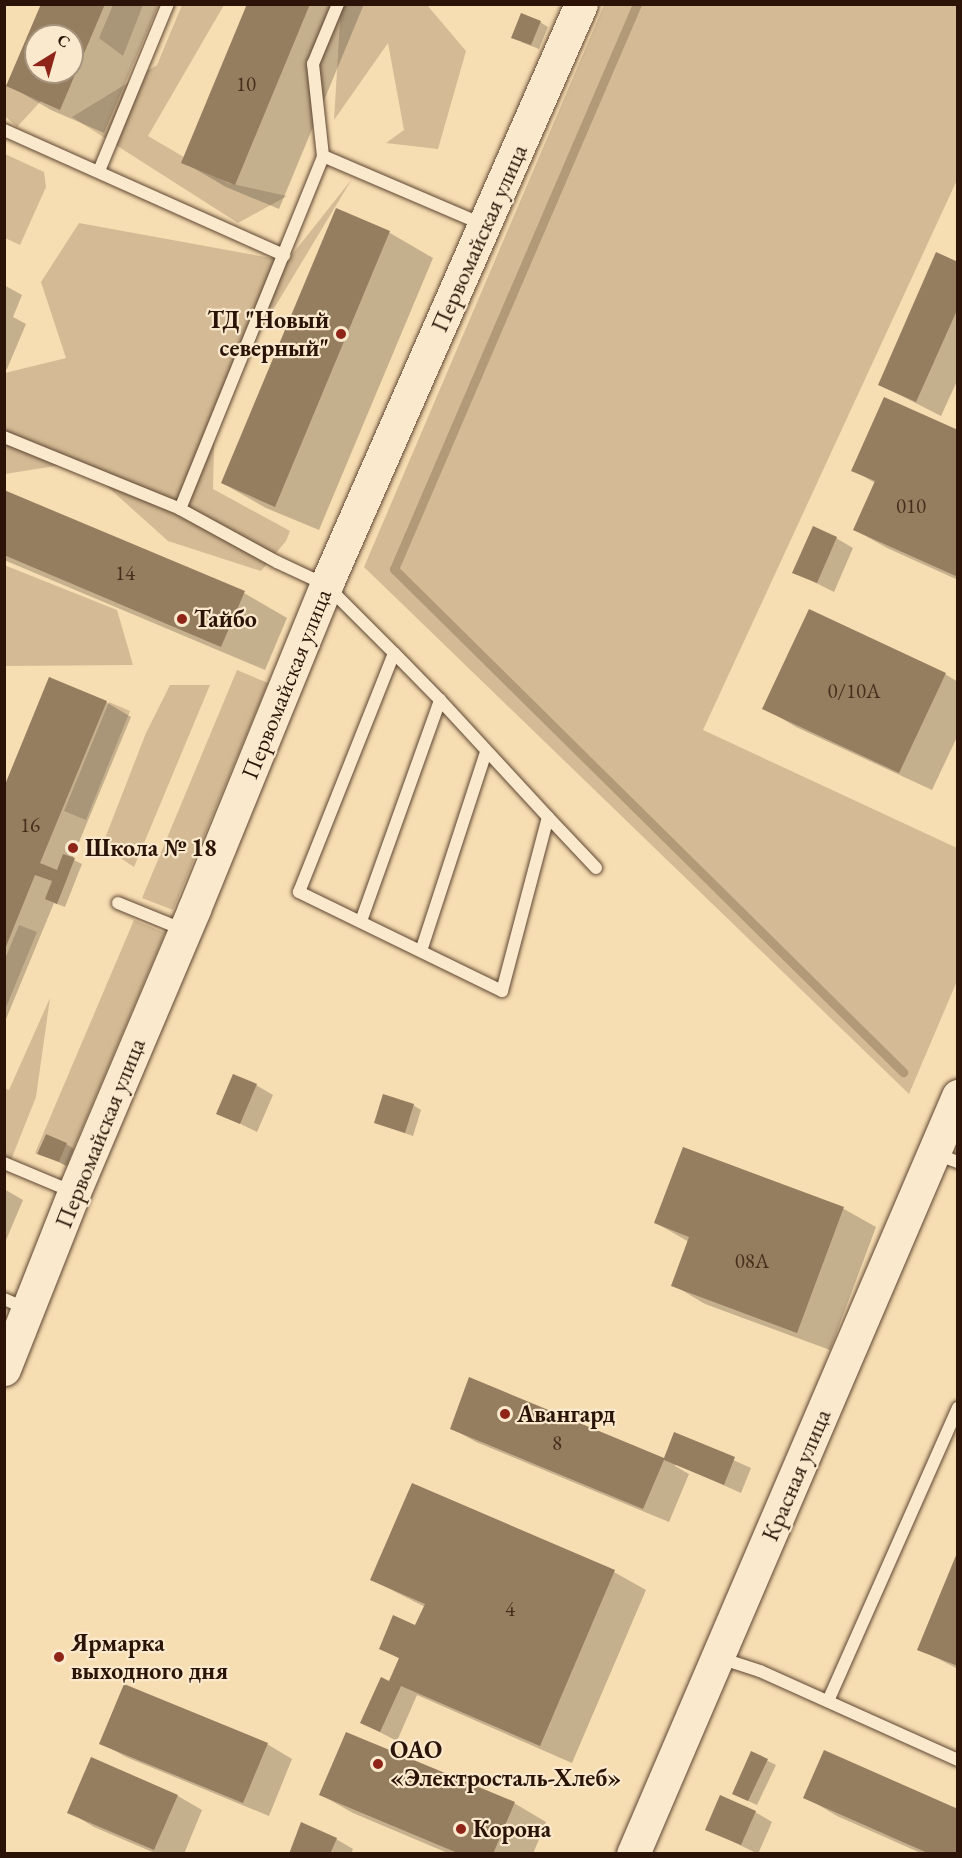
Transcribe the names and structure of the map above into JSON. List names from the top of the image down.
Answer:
{
  "streets": {
    "street": ["Первомайская улица", "Красная улица"]
  },
  "places": [
    "ТД \"Новый северный\"",
    "Тайбо",
    "Школа № 18",
    "Авангард",
    "Ярмарка выходного дня",
    "ОАО «Электросталь-Хлеб»",
    "Корона"
  ],
  "house_numbers": [
    "10",
    "010",
    "14",
    "0/10А",
    "16",
    "08А",
    "8",
    "4"
  ],
  "north": "top right"
}
